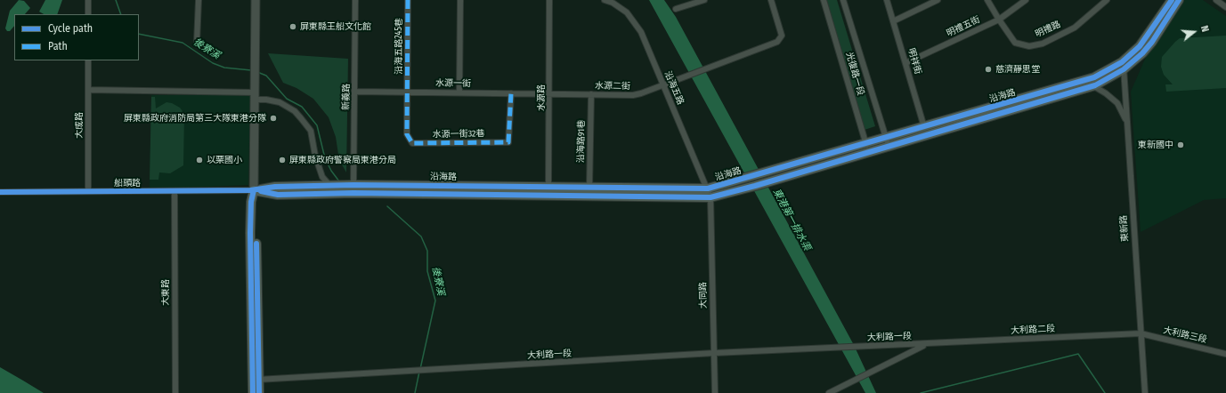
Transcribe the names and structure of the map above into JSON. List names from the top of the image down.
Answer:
{
  "streets": {
    "main road": ["沿海路"],
    "street": [
      "明禮五街",
      "明禮路",
      "沿海五路245巷",
      "明祥街",
      "光復路一段",
      "水源一街",
      "水源二街",
      "沿海五路",
      "新義路",
      "水源路",
      "大成路",
      "水源一街32巷",
      "沿海路91巷",
      "船頭路",
      "東新路",
      "大東路",
      "大同路",
      "大利路二段",
      "大利路三段",
      "大利路一段"
    ]
  },
  "crossings": [
    ["明禮五街", "明禮路"],
    ["明禮五街", "明祥街"],
    ["沿海五路245巷", "水源一街"],
    ["沿海五路245巷", "水源一街32巷"],
    ["明祥街", "沿海路"],
    ["光復路一段", "沿海路"],
    ["水源一街", "水源二街"],
    ["水源一街", "新義路"],
    ["水源一街", "水源路"],
    ["水源一街", "水源一街32巷"],
    ["水源二街", "沿海五路"],
    ["水源二街", "水源路"],
    ["水源二街", "沿海路91巷"],
    ["沿海五路", "沿海路"],
    ["沿海五路", "大同路"],
    ["沿海路", "新義路"],
    ["沿海路", "水源路"],
    ["沿海路", "沿海路91巷"],
    ["沿海路", "船頭路"],
    ["沿海路", "東新路"],
    ["沿海路", "大同路"],
    ["大成路", "船頭路"],
    ["船頭路", "大東路"],
    ["東新路", "大利路二段"],
    ["東新路", "大利路三段"],
    ["大同路", "大利路一段"],
    ["大利路二段", "大利路三段"],
    ["大利路二段", "大利路一段"]
  ],
  "water": ["後寮溪", "東港第一排水渠"],
  "places": [
    "屏東縣王船文化館",
    "慈濟靜思堂",
    "屏東縣政府消防局第三大隊東港分隊",
    "東新國中",
    "以栗國小",
    "屏東縣政府警察局東港分局"
  ],
  "legend": ["Cycle path", "Path"],
  "north": "right"
}
